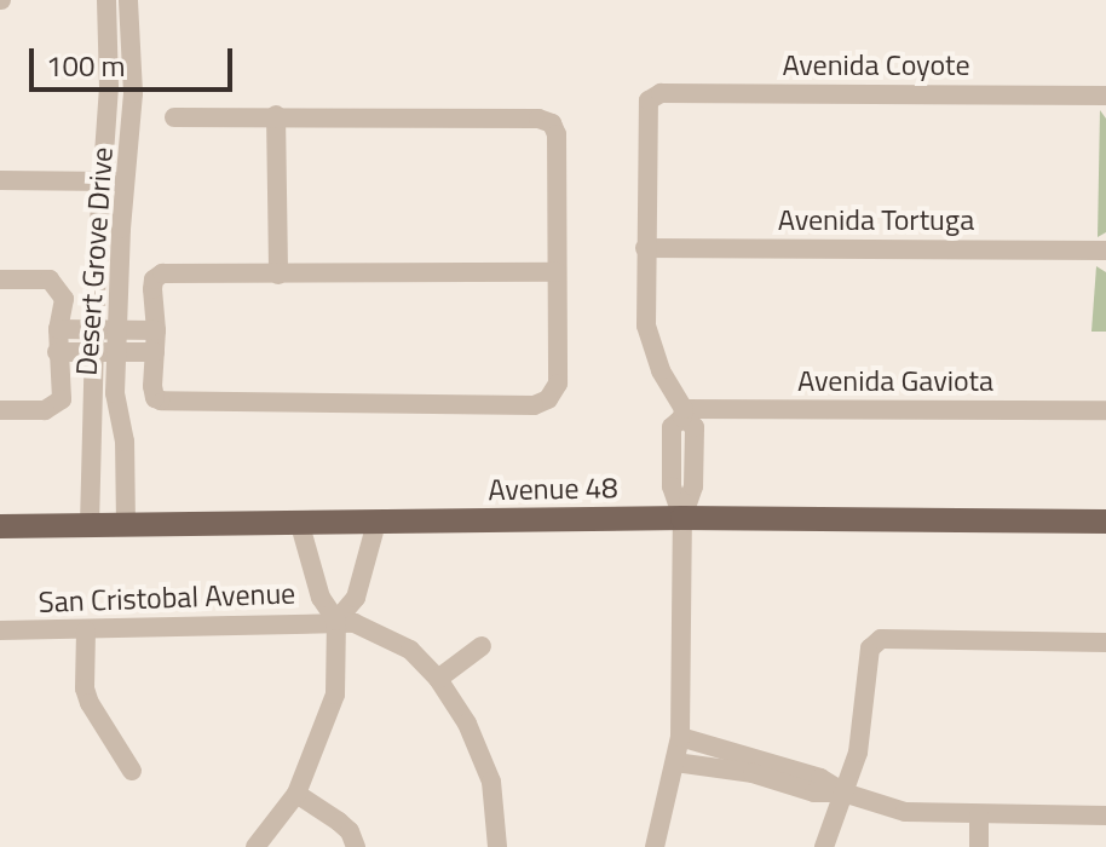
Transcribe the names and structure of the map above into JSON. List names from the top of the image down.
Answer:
{
  "streets": {
    "main road": ["Avenue 48"],
    "street": [
      "Avenida Coyote",
      "Avenida Tortuga",
      "Desert Grove Drive",
      "Avenida Gaviota",
      "San Cristobal Avenue"
    ]
  },
  "crossings": [
    ["Avenida Coyote", "Avenida Tortuga"],
    ["Desert Grove Drive", "Avenue 48"]
  ],
  "scale_bar": "100 m"
}
